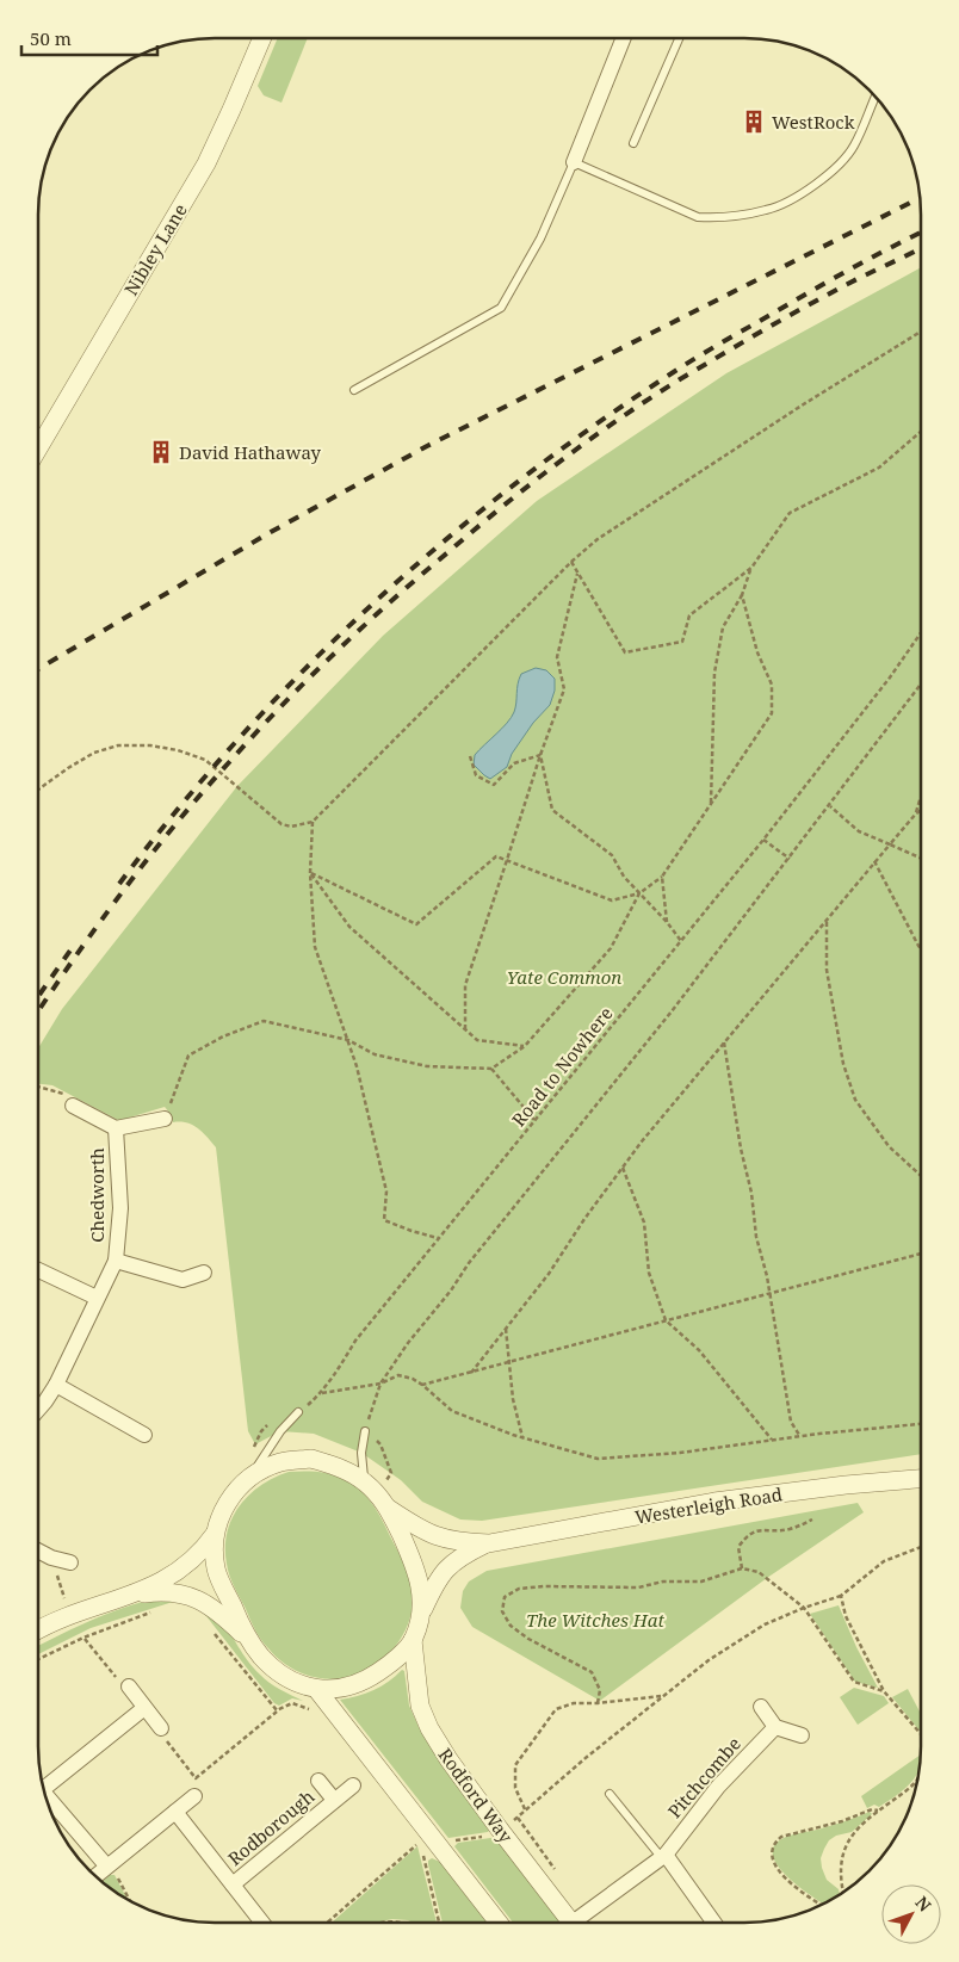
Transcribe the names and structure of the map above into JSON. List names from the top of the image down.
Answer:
{
  "streets": {
    "street": [
      "Nibley Lane",
      "Chedworth",
      "Westerleigh Road",
      "Pitchcombe",
      "Rodford Way",
      "Rodborough"
    ],
    "path": ["Road to Nowhere"]
  },
  "parks": ["Yate Common", "The Witches Hat"],
  "places": {
    "building": ["WestRock", "David Hathaway"]
  },
  "scale_bar": "50 m",
  "north": "top right"
}
